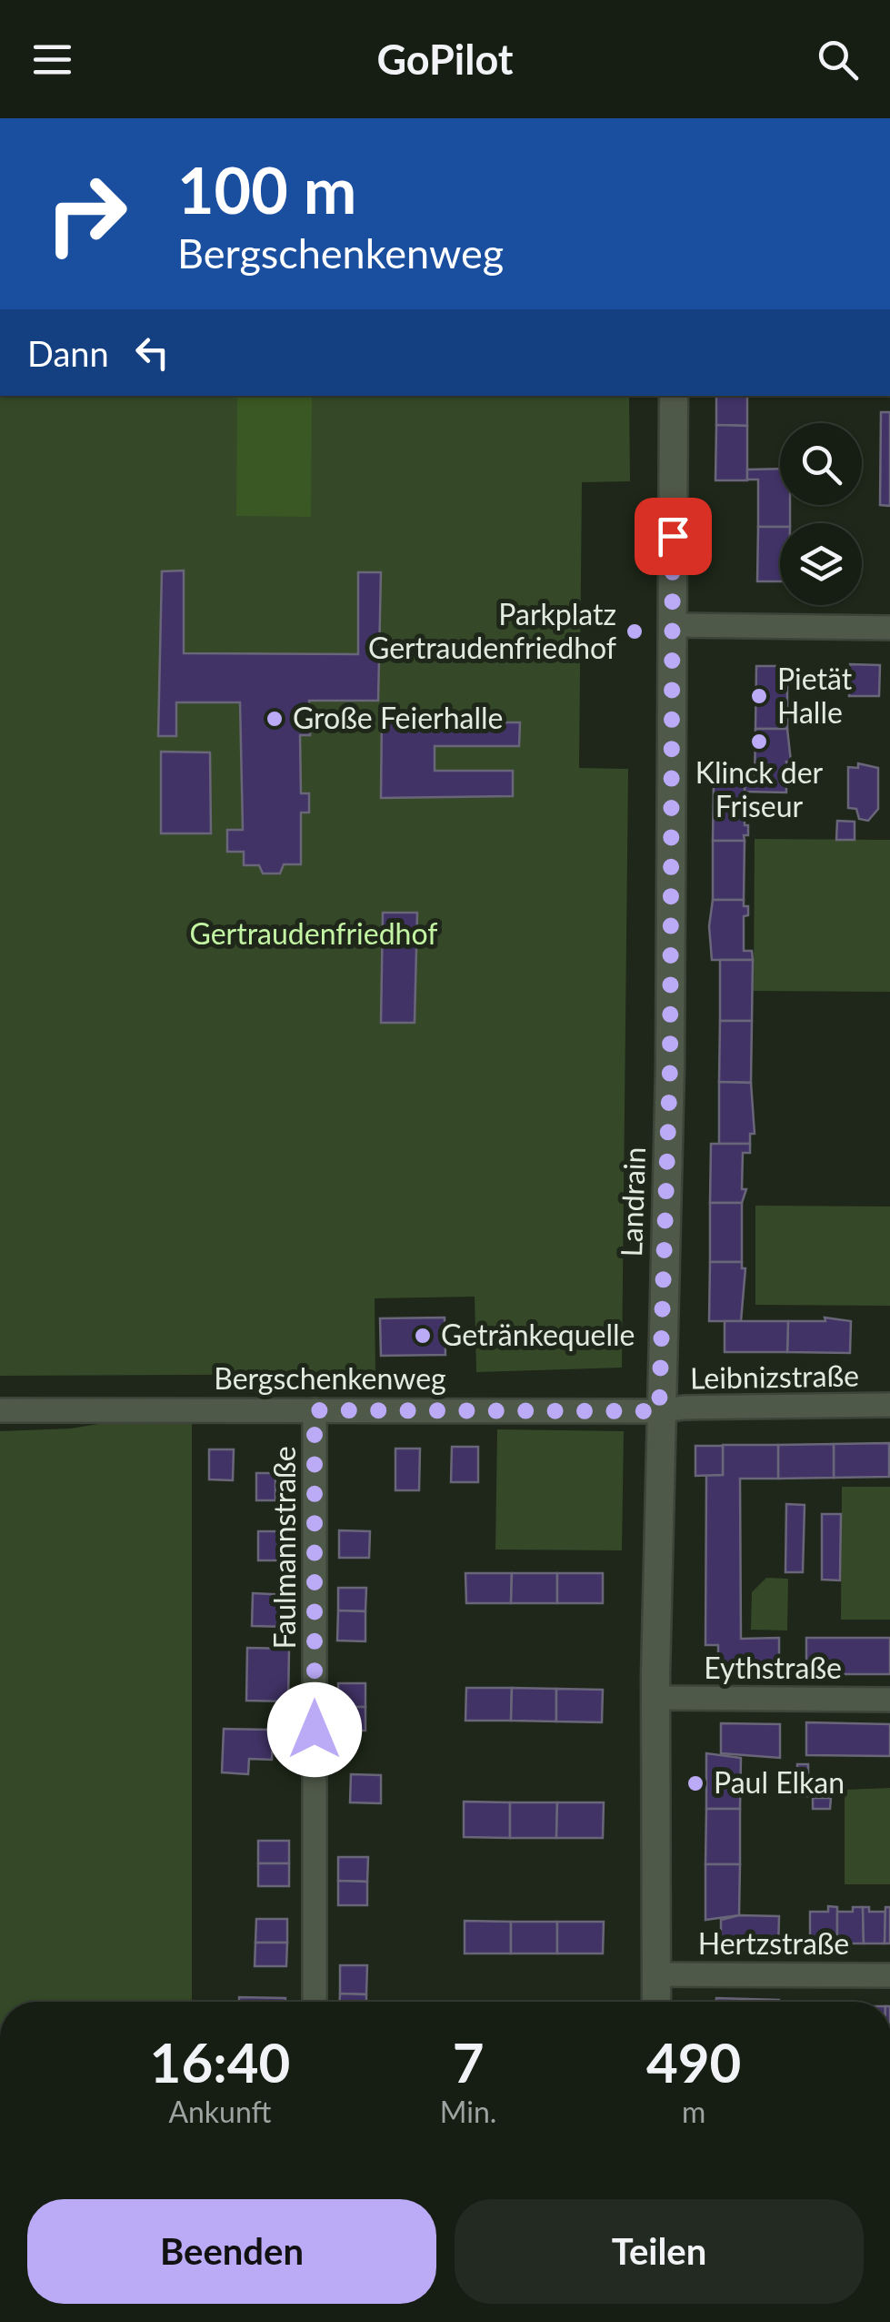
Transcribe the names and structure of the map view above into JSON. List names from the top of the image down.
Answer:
{
  "streets": {
    "street": [
      "Landrain",
      "Leibnizstraße",
      "Bergschenkenweg",
      "Faulmannstraße",
      "Eythstraße",
      "Hertzstraße"
    ]
  },
  "crossings": [
    ["Landrain", "Leibnizstraße"],
    ["Landrain", "Bergschenkenweg"],
    ["Landrain", "Eythstraße"],
    ["Landrain", "Hertzstraße"],
    ["Leibnizstraße", "Bergschenkenweg"],
    ["Bergschenkenweg", "Faulmannstraße"]
  ],
  "parks": ["Gertraudenfriedhof"],
  "places": [
    "Parkplatz Gertraudenfriedhof",
    "Pietät Halle",
    "Große Feierhalle",
    "Klinck der Friseur",
    "Getränkequelle",
    "Paul Elkan"
  ],
  "page": {
    "header": "GoPilot",
    "turn": ["100 m", "Bergschenkenweg"],
    "then": "Dann",
    "eta": [
      "16:40",
      "Ankunft",
      "7",
      "Min.",
      "490",
      "m"
    ],
    "buttons": ["Beenden", "Teilen"]
  }
}
